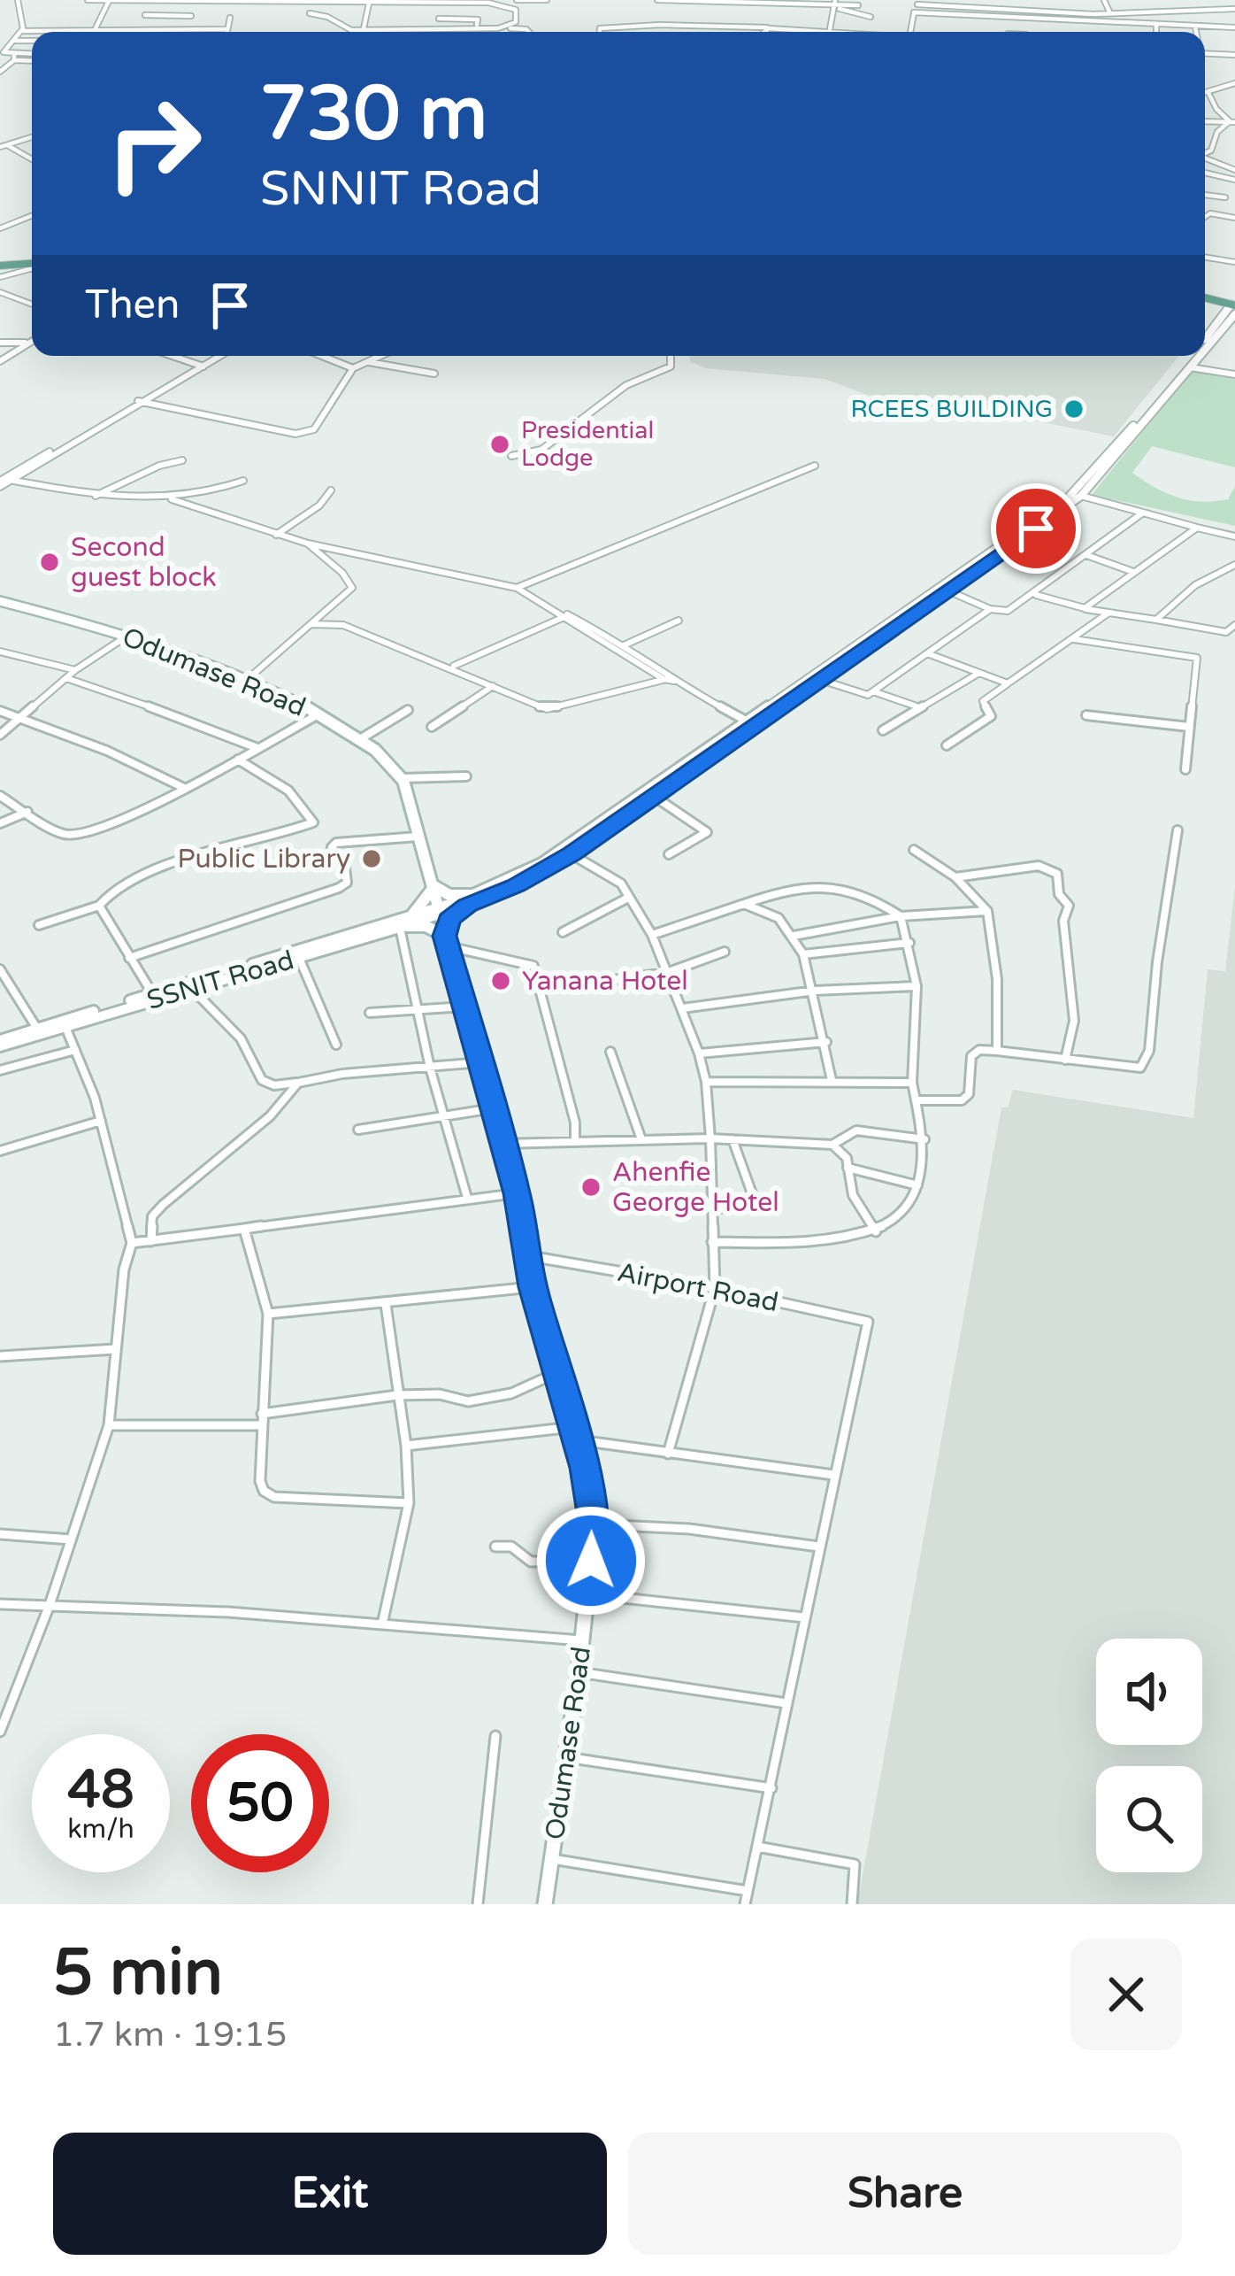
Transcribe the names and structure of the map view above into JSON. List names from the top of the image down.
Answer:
{
  "streets": {
    "main road": ["Odumase Road"],
    "street": ["SSNIT Road", "Airport Road"]
  },
  "crossings": [
    ["Odumase Road", "SSNIT Road"],
    ["Odumase Road", "Airport Road"]
  ],
  "places": [
    "RCEES BUILDING",
    "Presidential Lodge",
    "Second guest block",
    "Public Library",
    "Yanana Hotel",
    "Ahenfie George Hotel"
  ],
  "page": {
    "turn": ["730 m", "SNNIT Road"],
    "then": "Then",
    "speed": "48 km/h",
    "limit": "50",
    "heading": ["5 min", "1.7 km · 19:15"],
    "buttons": ["Exit", "Share"]
  }
}
